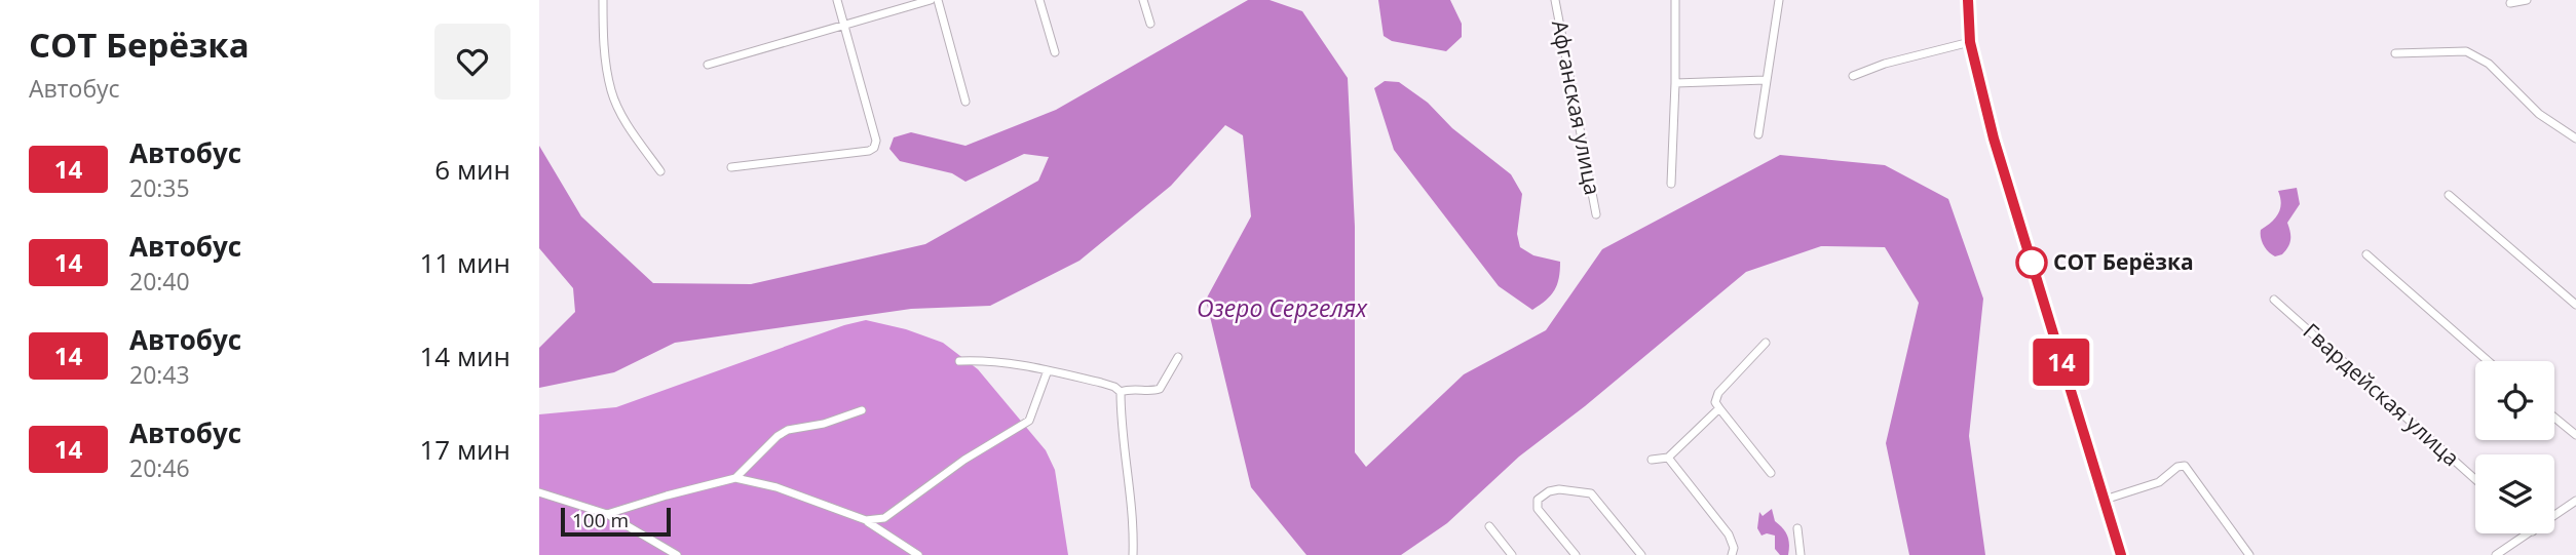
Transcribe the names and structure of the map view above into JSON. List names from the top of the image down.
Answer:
{
  "streets": {
    "street": ["Афганская улица", "Гвардейская улица"]
  },
  "water": ["Озеро Сергелях"],
  "places": ["СОТ Берёзка"],
  "lines": ["bus line 14"],
  "scale_bar": "100 m",
  "page": {
    "heading": ["СОТ Берёзка", "Автобус"],
    "on_map": "14",
    "list": [
      {
        "mark": "14",
        "name": "Автобус",
        "note": "20:35",
        "value": "6 мин"
      },
      {
        "mark": "14",
        "name": "Автобус",
        "note": "20:40",
        "value": "11 мин"
      },
      {
        "mark": "14",
        "name": "Автобус",
        "note": "20:43",
        "value": "14 мин"
      },
      {
        "mark": "14",
        "name": "Автобус",
        "note": "20:46",
        "value": "17 мин"
      }
    ],
    "scale": "100 m"
  }
}
